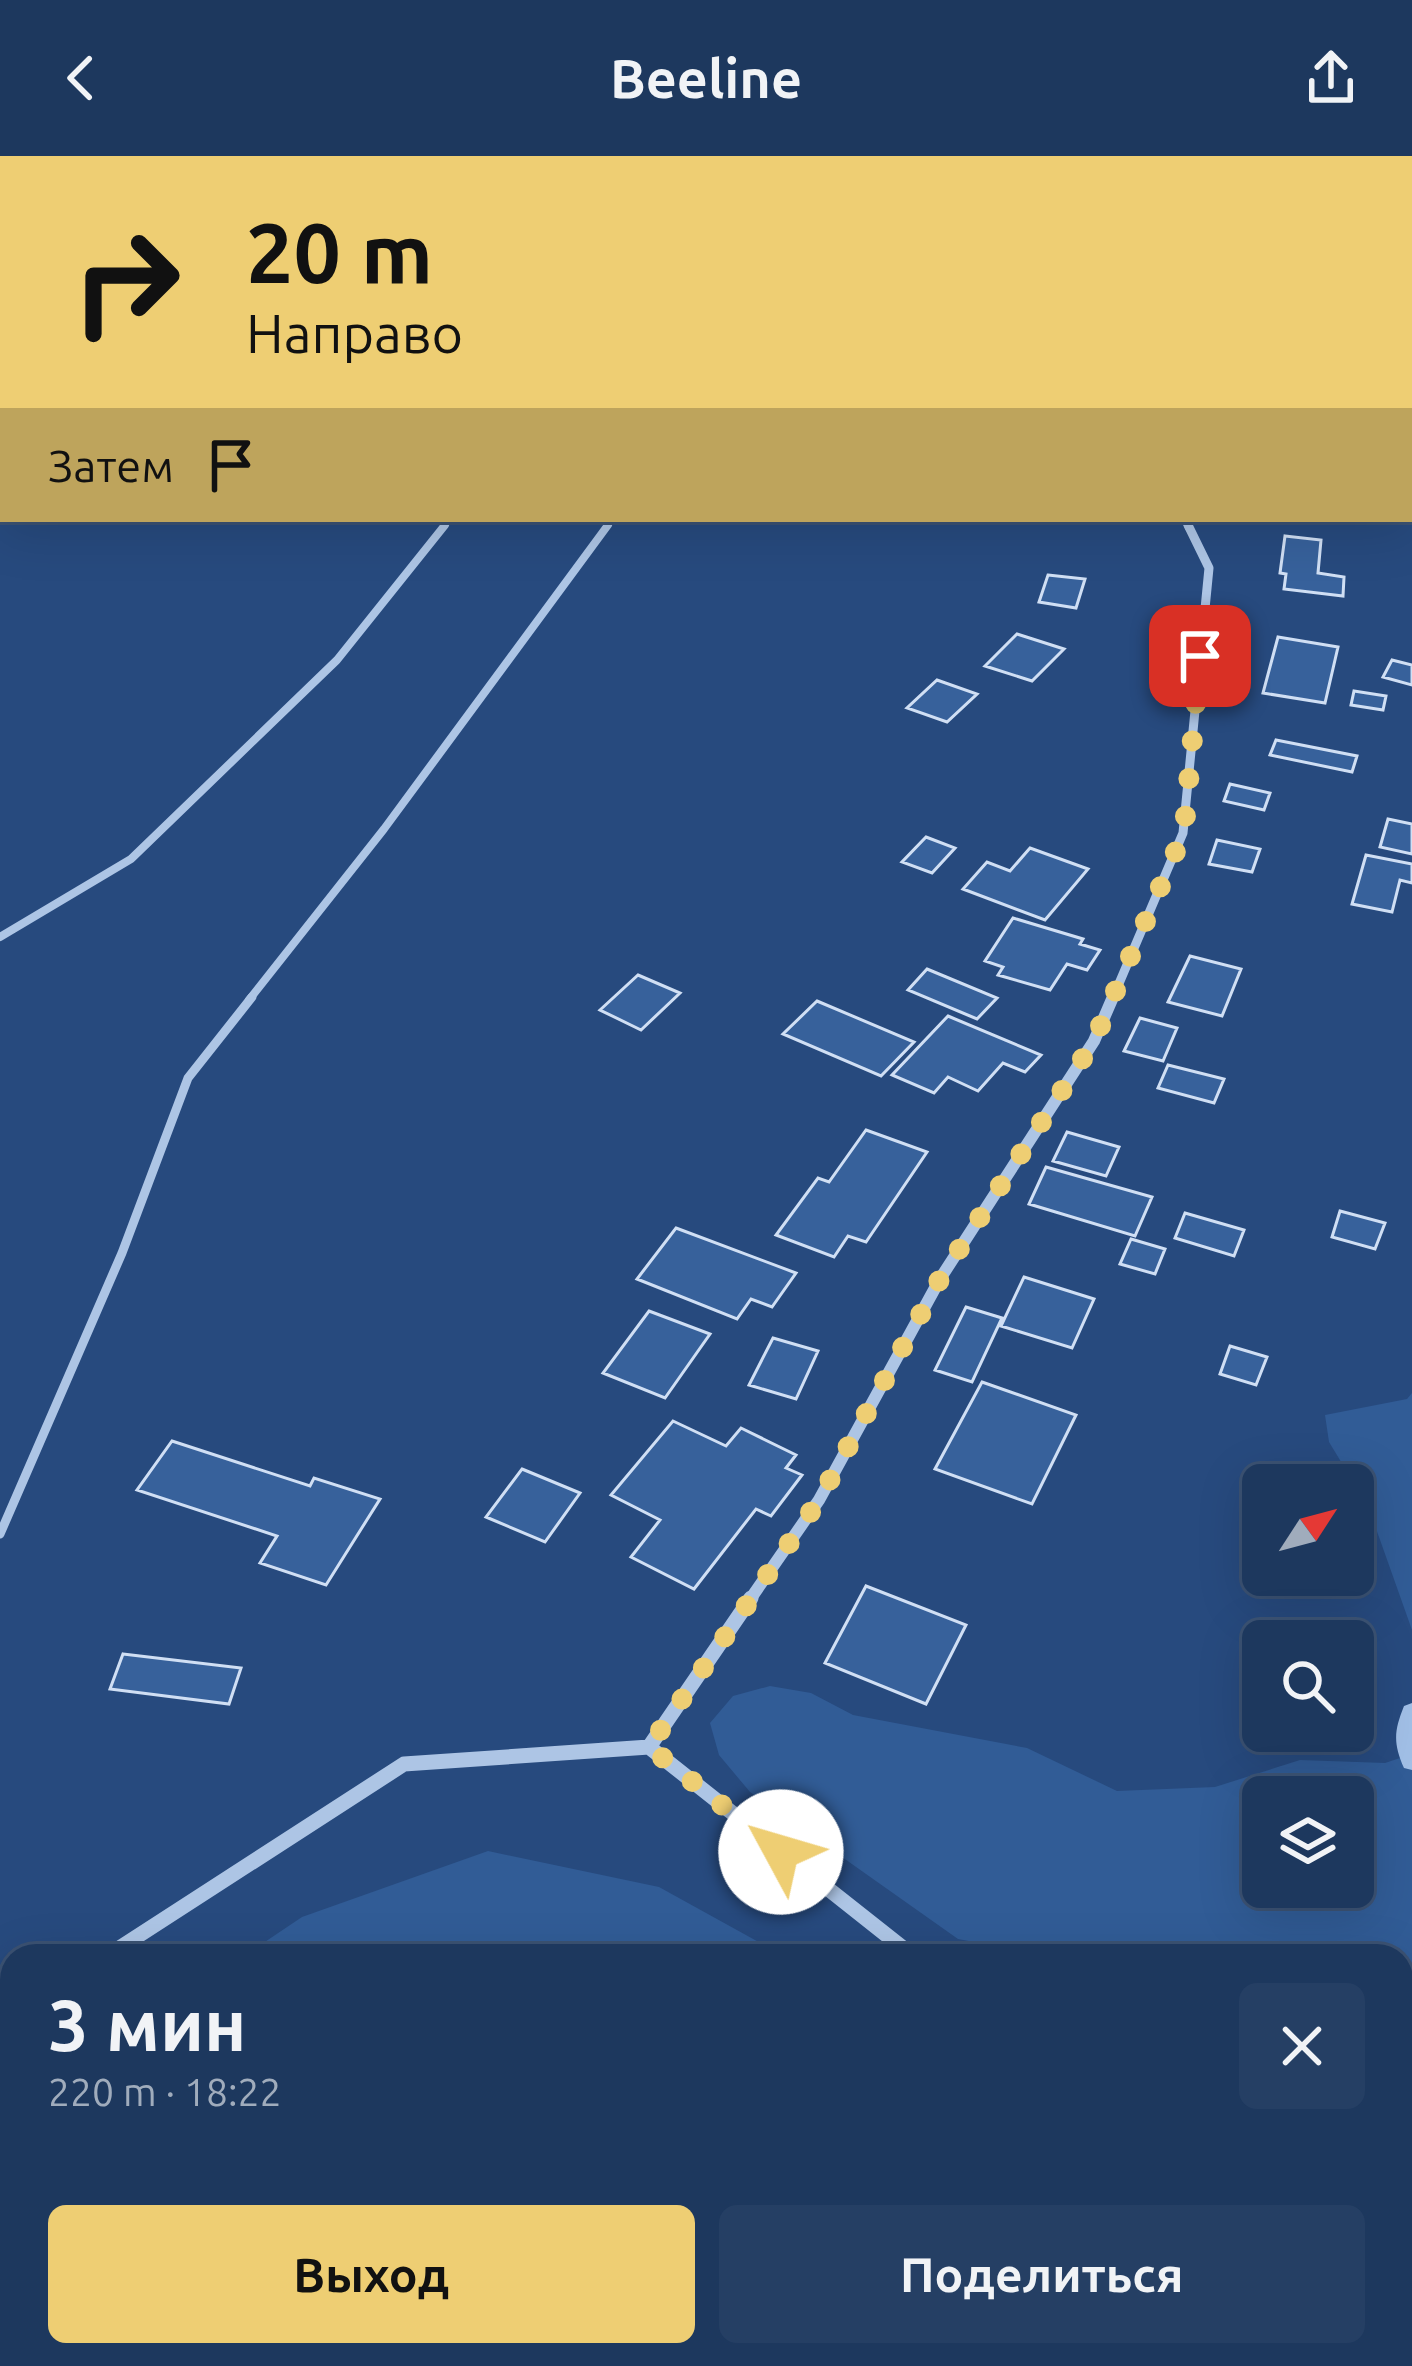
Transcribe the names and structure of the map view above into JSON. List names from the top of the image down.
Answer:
{
  "north": "top right",
  "page": {
    "header": "Beeline",
    "turn": ["20 m", "Направо"],
    "then": "Затем",
    "heading": ["3 мин", "220 m · 18:22"],
    "buttons": ["Выход", "Поделиться"]
  }
}
